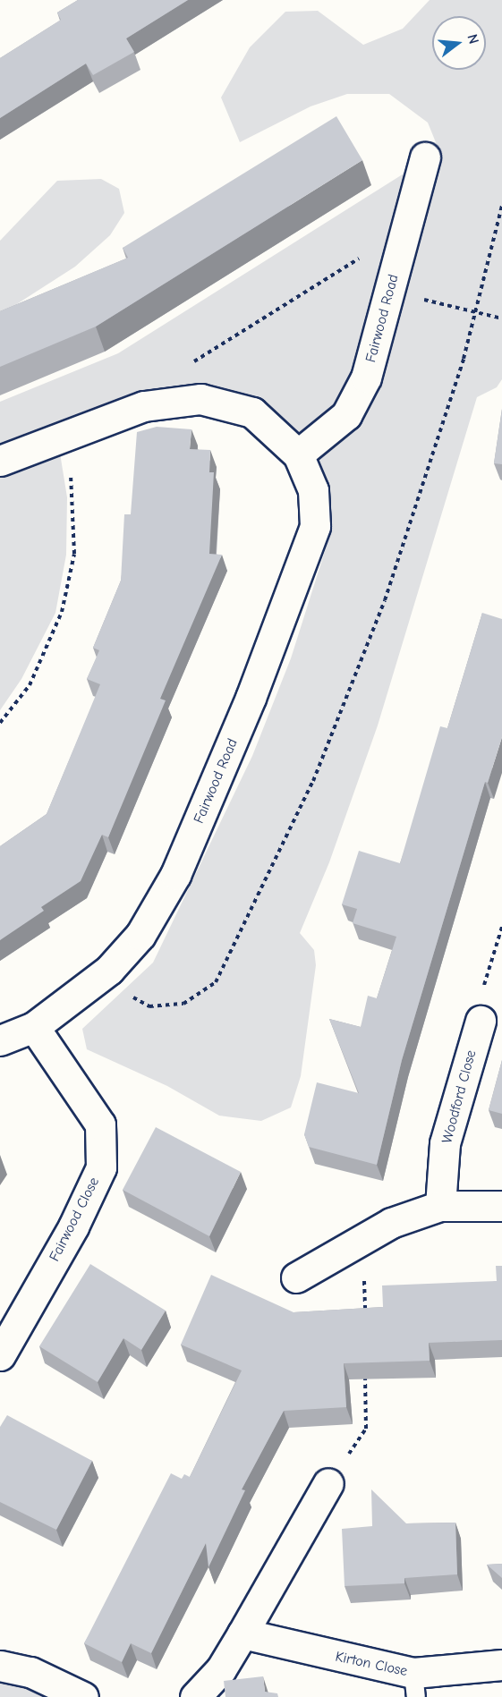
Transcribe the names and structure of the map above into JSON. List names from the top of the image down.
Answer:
{
  "streets": {
    "street": [
      "Fairwood Road",
      "Woodford Close",
      "Fairwood Close",
      "Kirton Close"
    ]
  },
  "crossings": [
    ["Fairwood Road", "Fairwood Close"]
  ],
  "north": "right"
}
